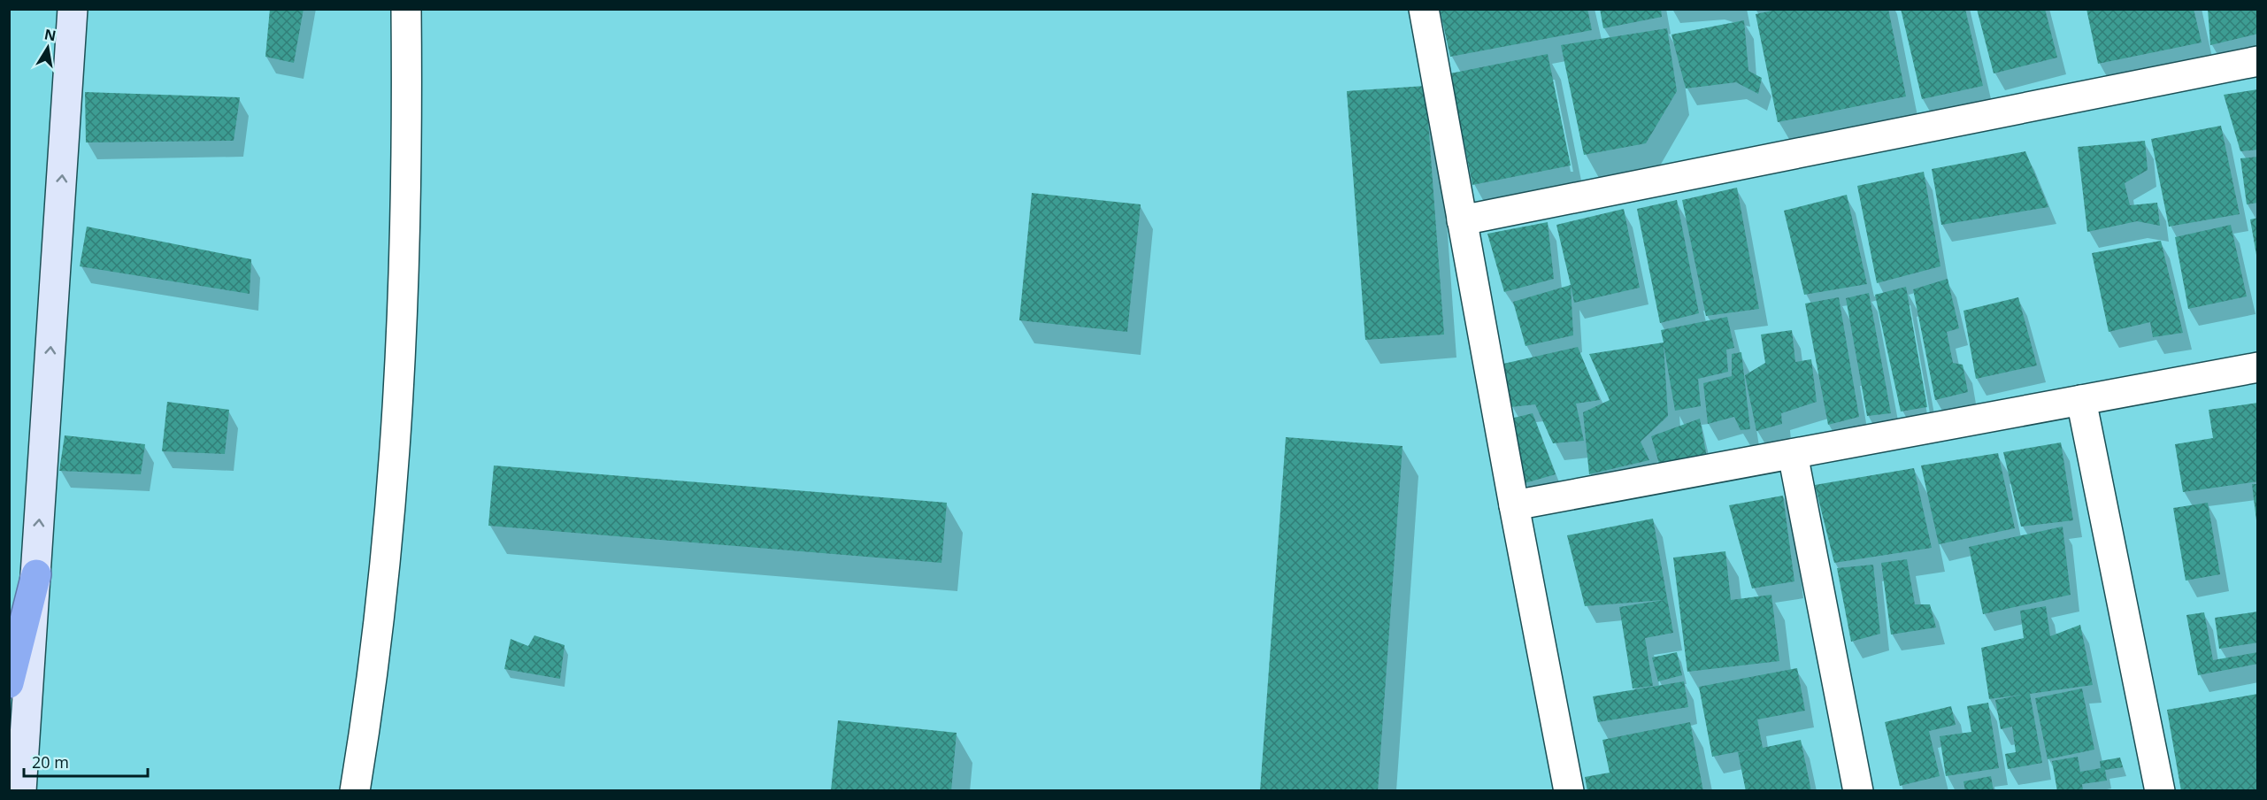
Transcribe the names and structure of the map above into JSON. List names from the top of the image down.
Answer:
{
  "scale_bar": "20 m",
  "north": "top"
}
